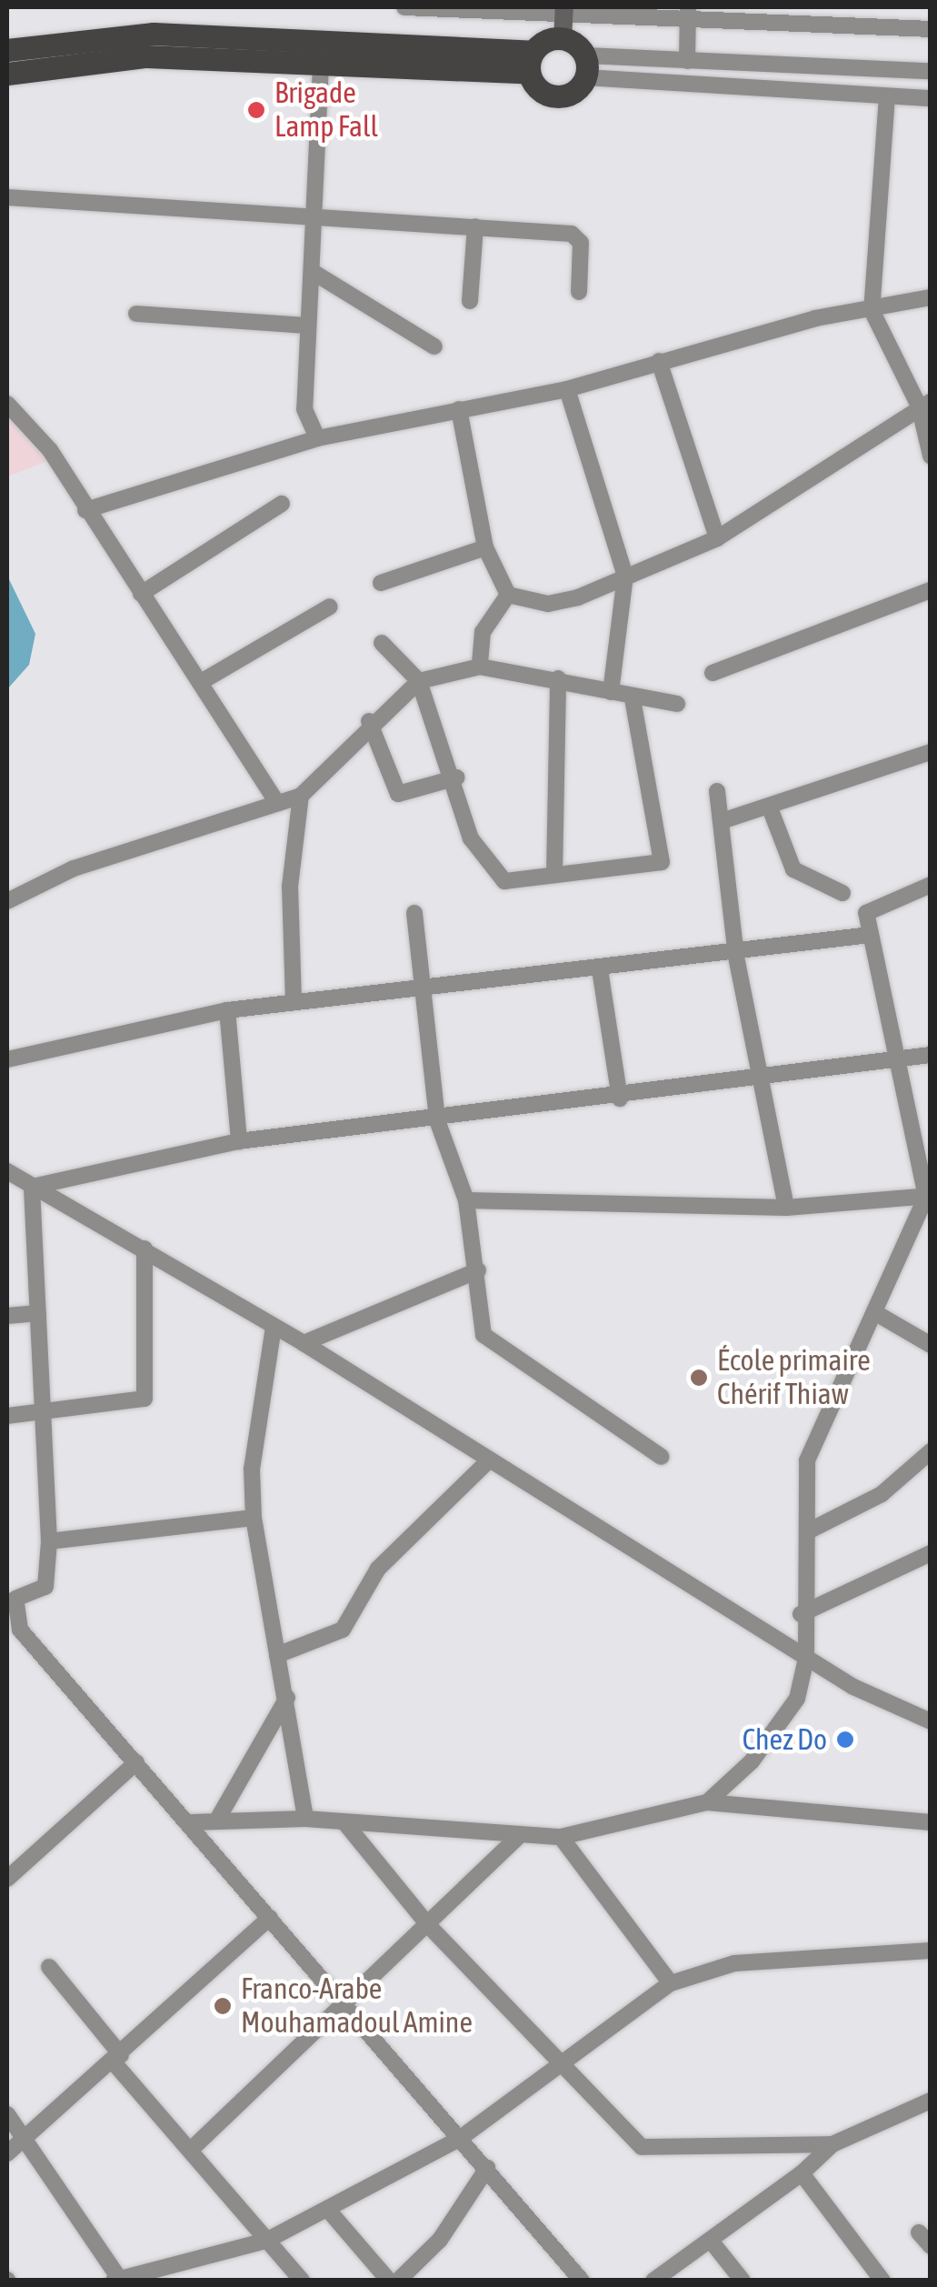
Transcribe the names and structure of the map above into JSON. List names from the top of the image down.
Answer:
{
  "places": [
    "Brigade Lamp Fall",
    "École primaire Chérif Thiaw",
    "Chez Do",
    "Franco-Arabe Mouhamadoul Amine"
  ]
}
